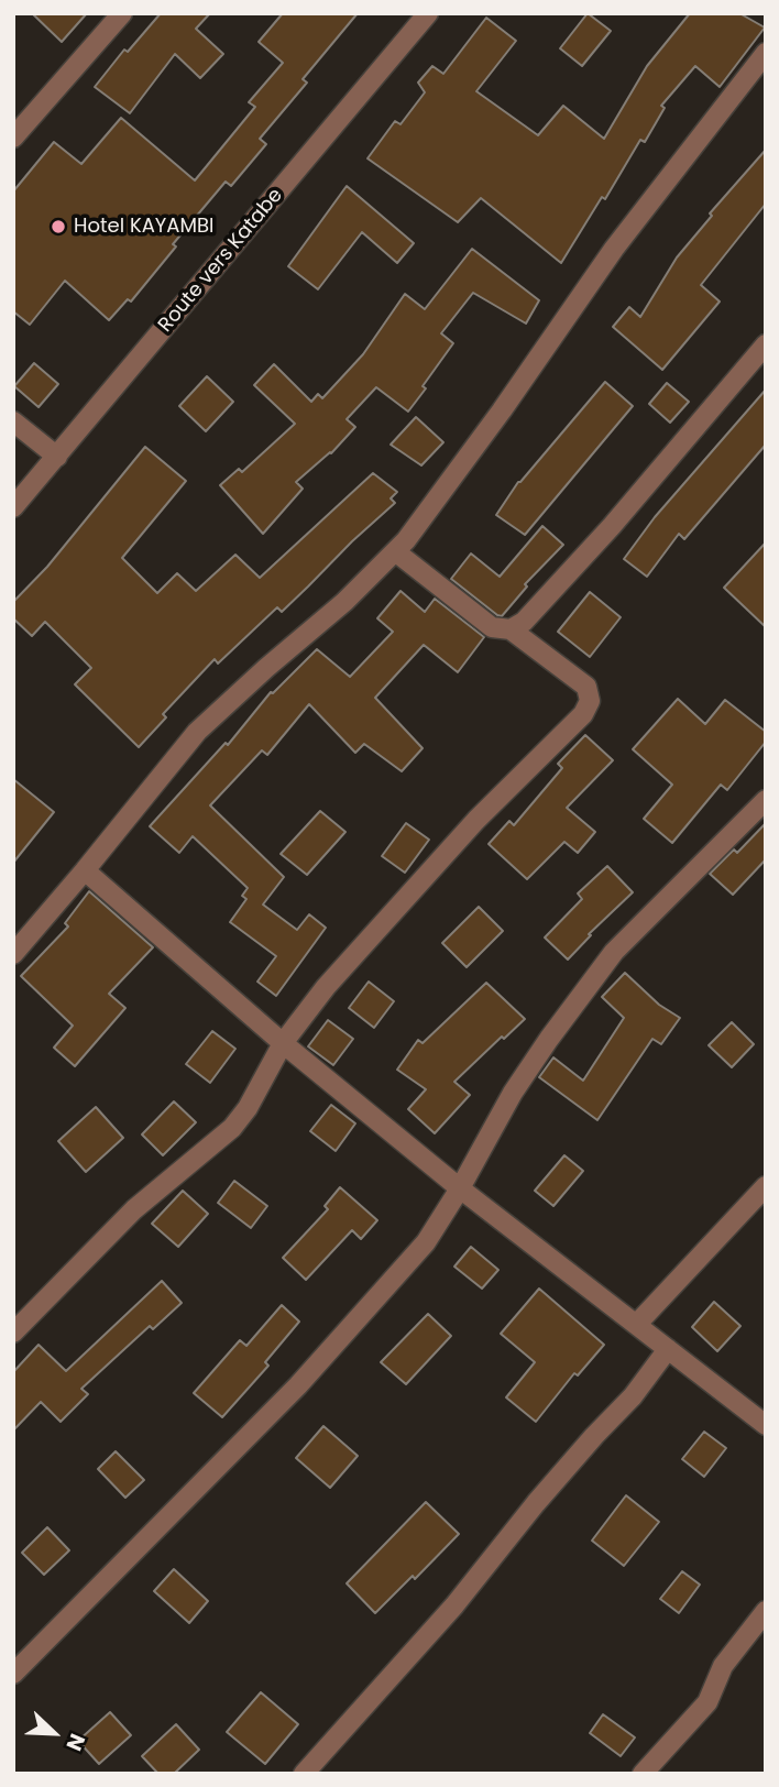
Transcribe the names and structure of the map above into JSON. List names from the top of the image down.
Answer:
{
  "streets": {
    "street": ["Route vers Katabe"]
  },
  "places": ["Hotel KAYAMBI"],
  "north": "bottom right"
}
